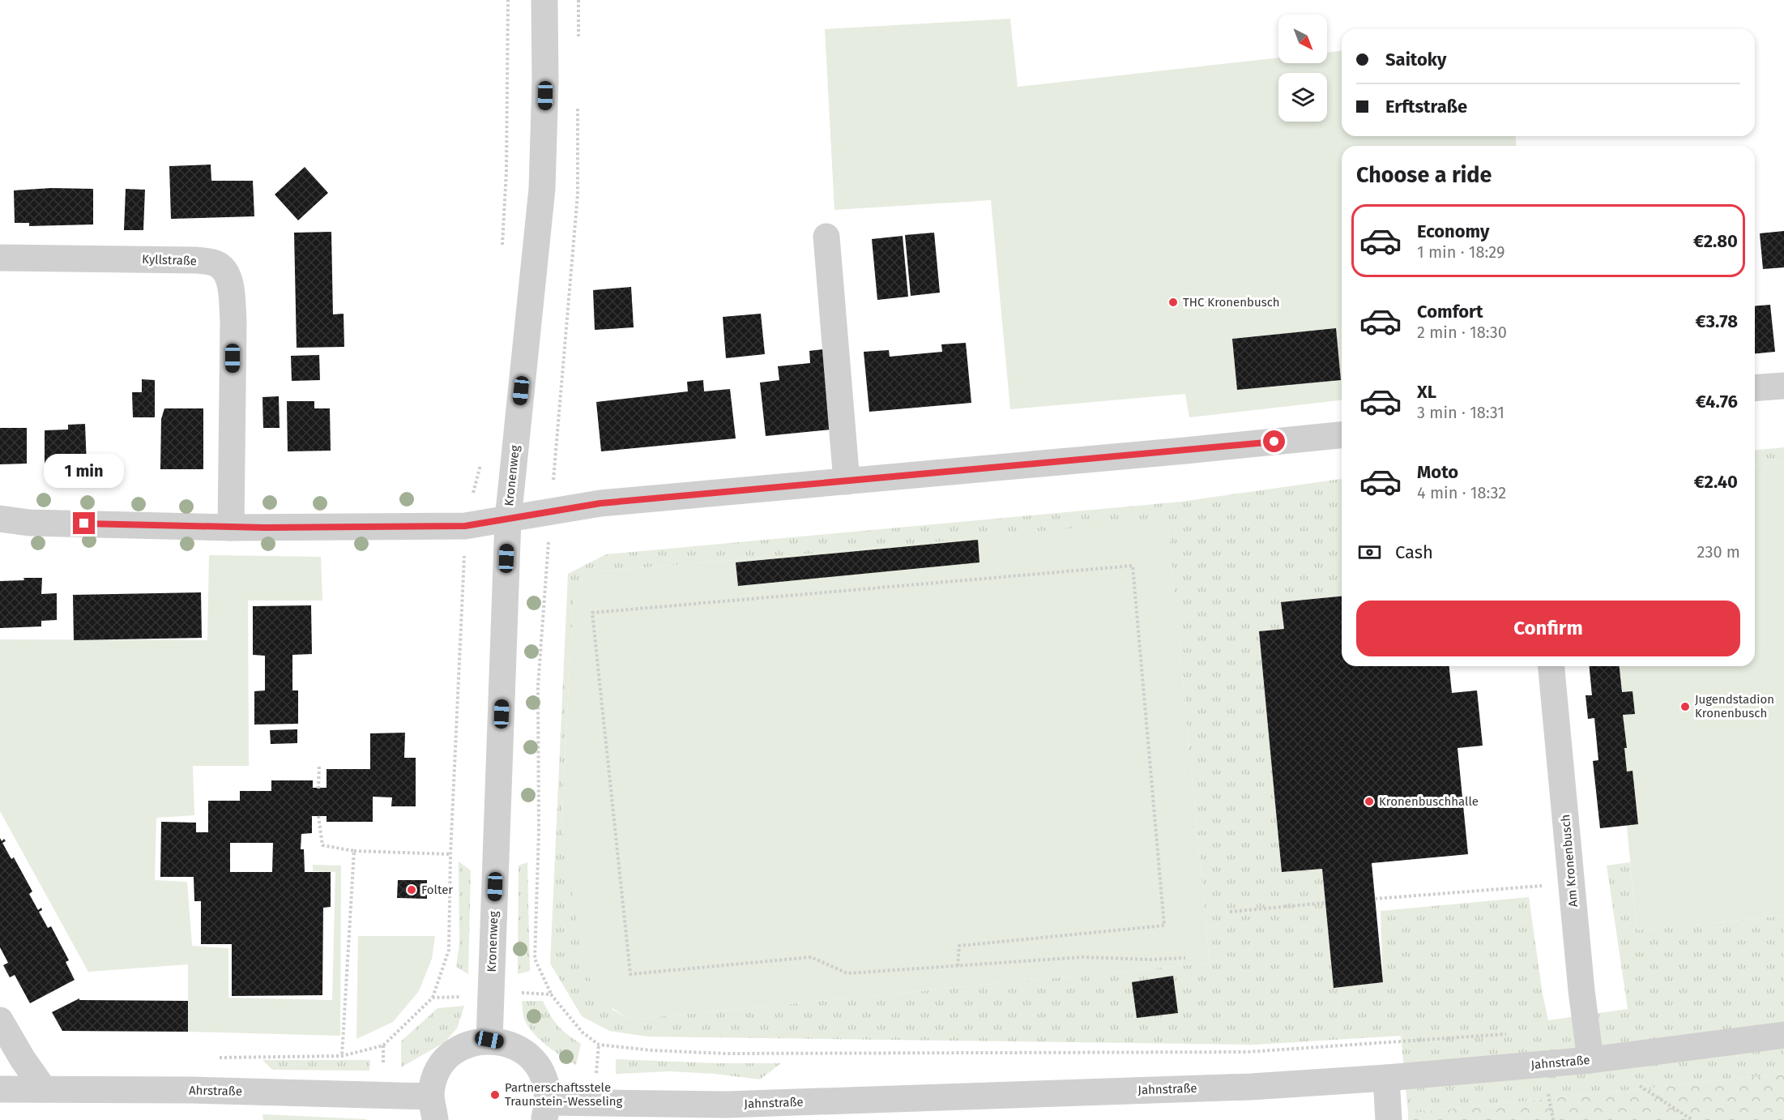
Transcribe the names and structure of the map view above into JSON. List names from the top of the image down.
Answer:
{
  "streets": {
    "street": [
      "Kyllstraße",
      "Kronenweg",
      "Am Kronenbusch",
      "Jahnstraße",
      "Ahrstraße"
    ]
  },
  "crossings": [
    ["Kronenweg", "Ahrstraße"],
    ["Am Kronenbusch", "Jahnstraße"],
    ["Jahnstraße", "Ahrstraße"]
  ],
  "places": [
    "THC Kronenbusch",
    "Jugendstadion Kronenbusch",
    "Kronenbuschhalle",
    "Folter",
    "Partnerschaftsstele Traunstein-Wesseling"
  ],
  "north": "bottom right",
  "page": {
    "banner": ["Saitoky", "Erftstraße"],
    "heading": "Choose a ride",
    "list": [
      {
        "name": "Economy",
        "note": "1 min · 18:29",
        "value": "€2.80"
      },
      {
        "name": "Comfort",
        "note": "2 min · 18:30",
        "value": "€3.78"
      },
      {
        "name": "XL",
        "note": "3 min · 18:31",
        "value": "€4.76"
      },
      {
        "name": "Moto",
        "note": "4 min · 18:32",
        "value": "€2.40"
      }
    ],
    "bubble": "1 min",
    "pay": ["Cash", "230 m"],
    "buttons": "Confirm"
  }
}
